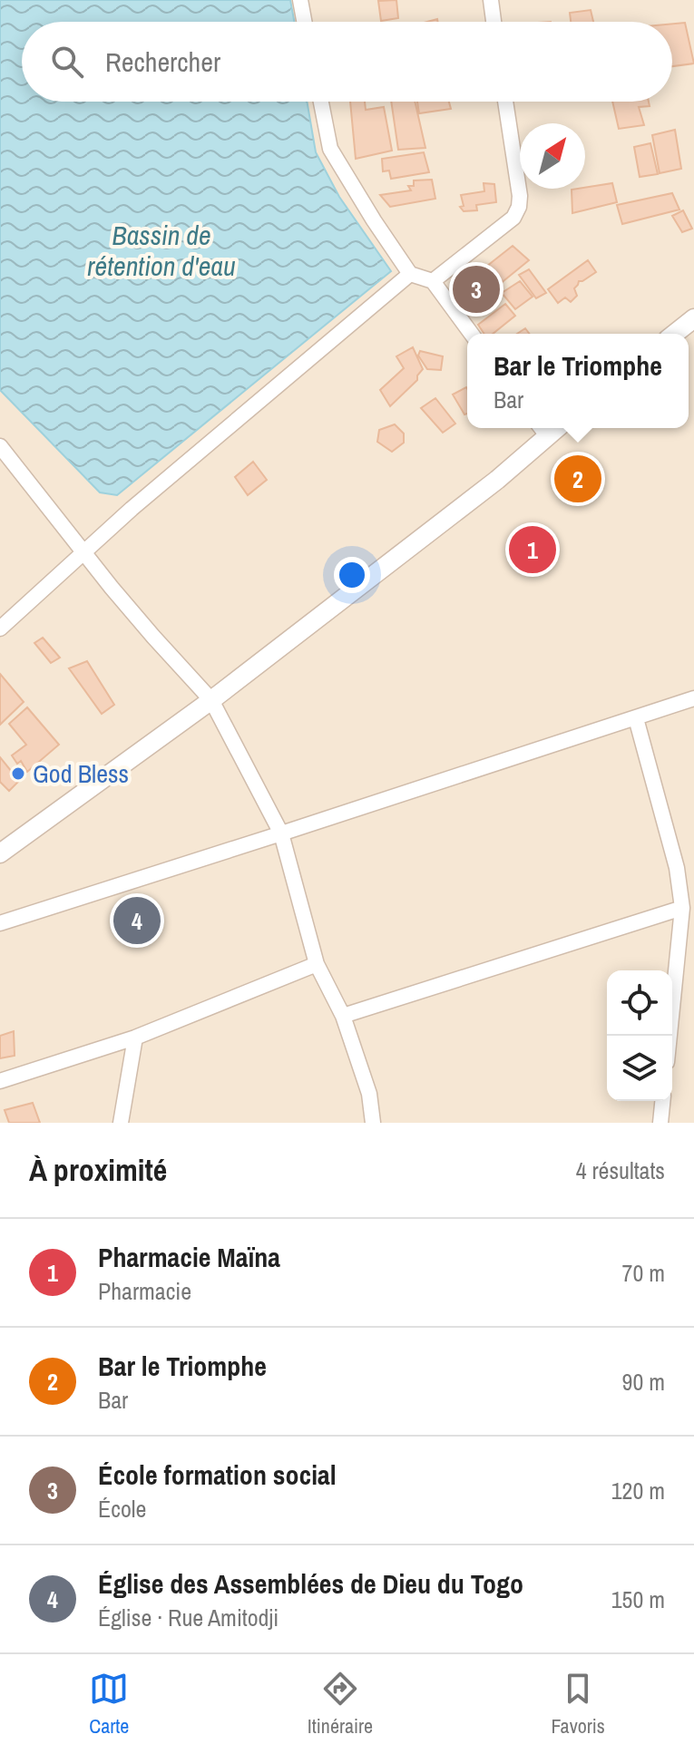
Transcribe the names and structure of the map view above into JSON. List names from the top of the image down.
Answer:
{
  "water": ["Bassin de rétention d'eau"],
  "places": ["God Bless"],
  "north": "top right",
  "page": {
    "search": "Rechercher",
    "pins": [
      "3",
      "2",
      "1",
      "4"
    ],
    "popup": ["Bar le Triomphe", "Bar"],
    "heading": ["À proximité", "4 résultats"],
    "list": [
      {
        "mark": "1",
        "name": "Pharmacie Maïna",
        "note": "Pharmacie",
        "value": "70 m"
      },
      {
        "mark": "2",
        "name": "Bar le Triomphe",
        "note": "Bar",
        "value": "90 m"
      },
      {
        "mark": "3",
        "name": "École formation social",
        "note": "École",
        "value": "120 m"
      },
      {
        "mark": "4",
        "name": "Église des Assemblées de Dieu du Togo",
        "note": "Église · Rue Amitodji",
        "value": "150 m"
      }
    ],
    "nav": ["Carte", "Itinéraire", "Favoris"]
  }
}
